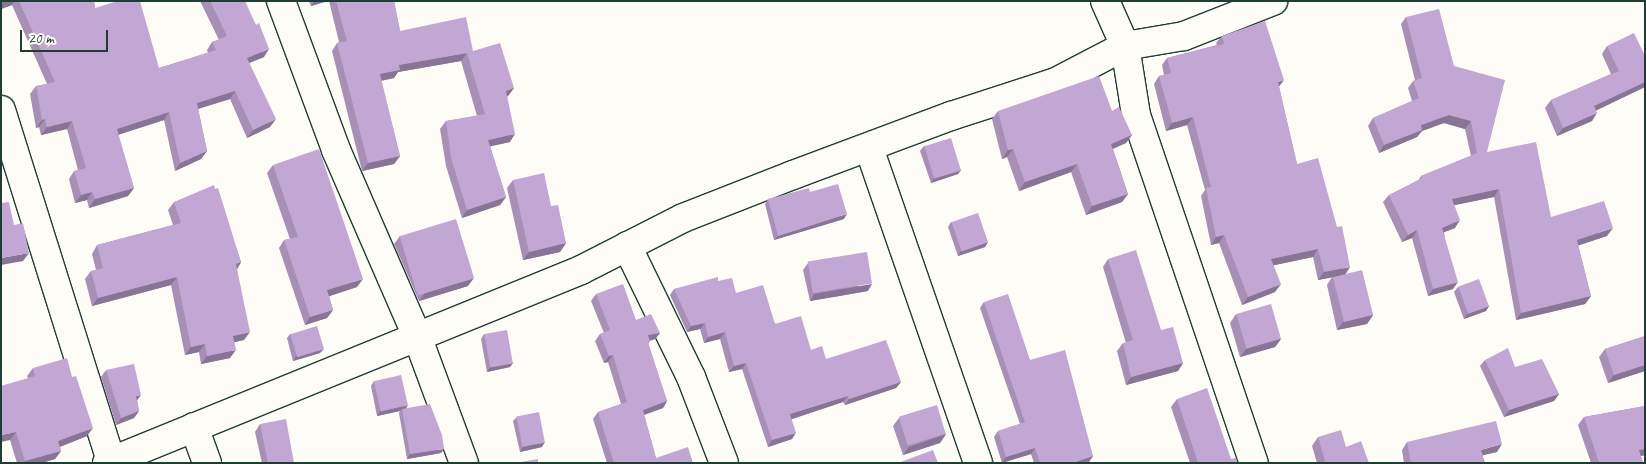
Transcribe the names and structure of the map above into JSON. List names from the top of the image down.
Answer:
{
  "scale_bar": "20 m"
}
